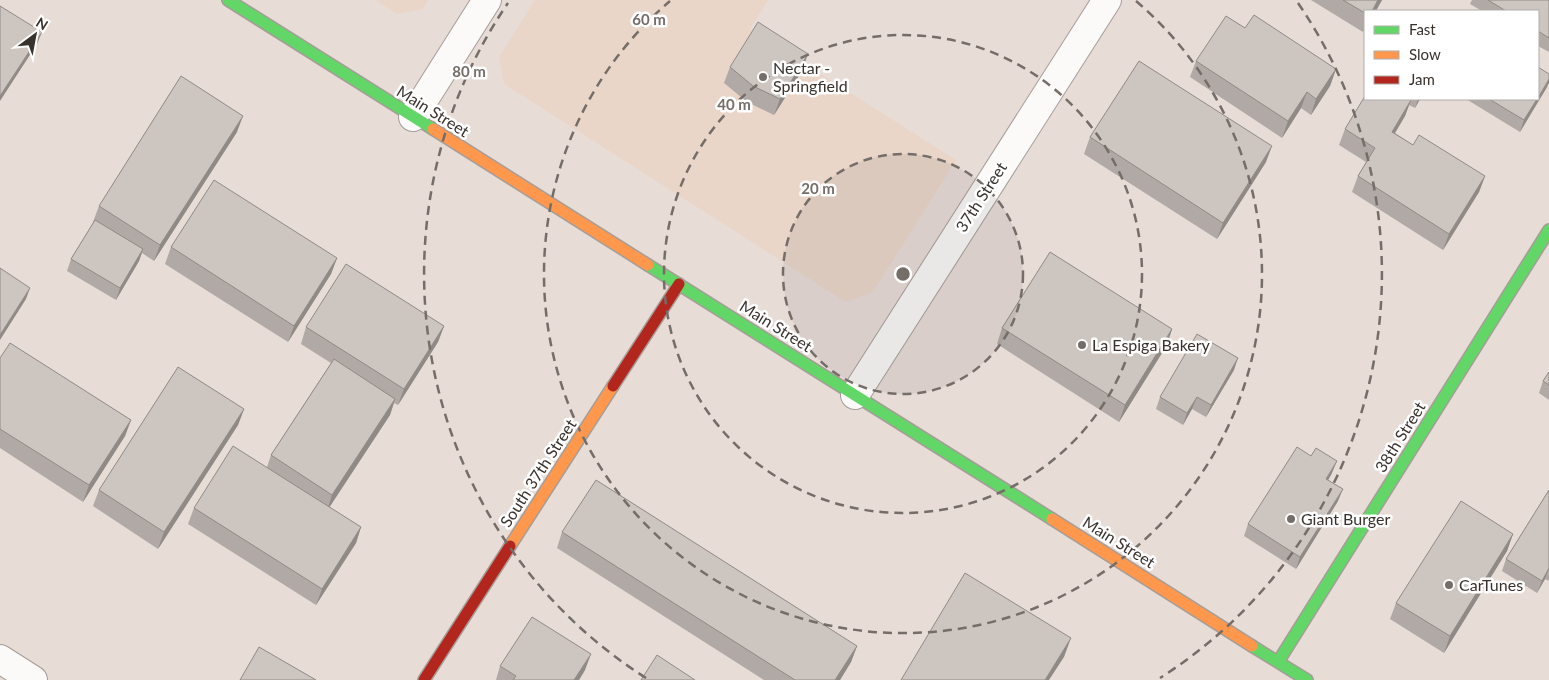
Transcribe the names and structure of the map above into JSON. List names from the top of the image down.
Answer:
{
  "streets": {
    "main road": ["Main Street", "38th Street", "South 37th Street"],
    "street": ["37th Street"]
  },
  "crossings": [
    ["Main Street", "37th Street"],
    ["Main Street", "38th Street"],
    ["Main Street", "South 37th Street"]
  ],
  "places": [
    "Nectar - Springfield",
    "La Espiga Bakery",
    "Giant Burger",
    "CarTunes"
  ],
  "legend": ["Fast", "Slow", "Jam"],
  "north": "top right",
  "rings": [
    "60 m",
    "80 m",
    "40 m",
    "20 m"
  ]
}
